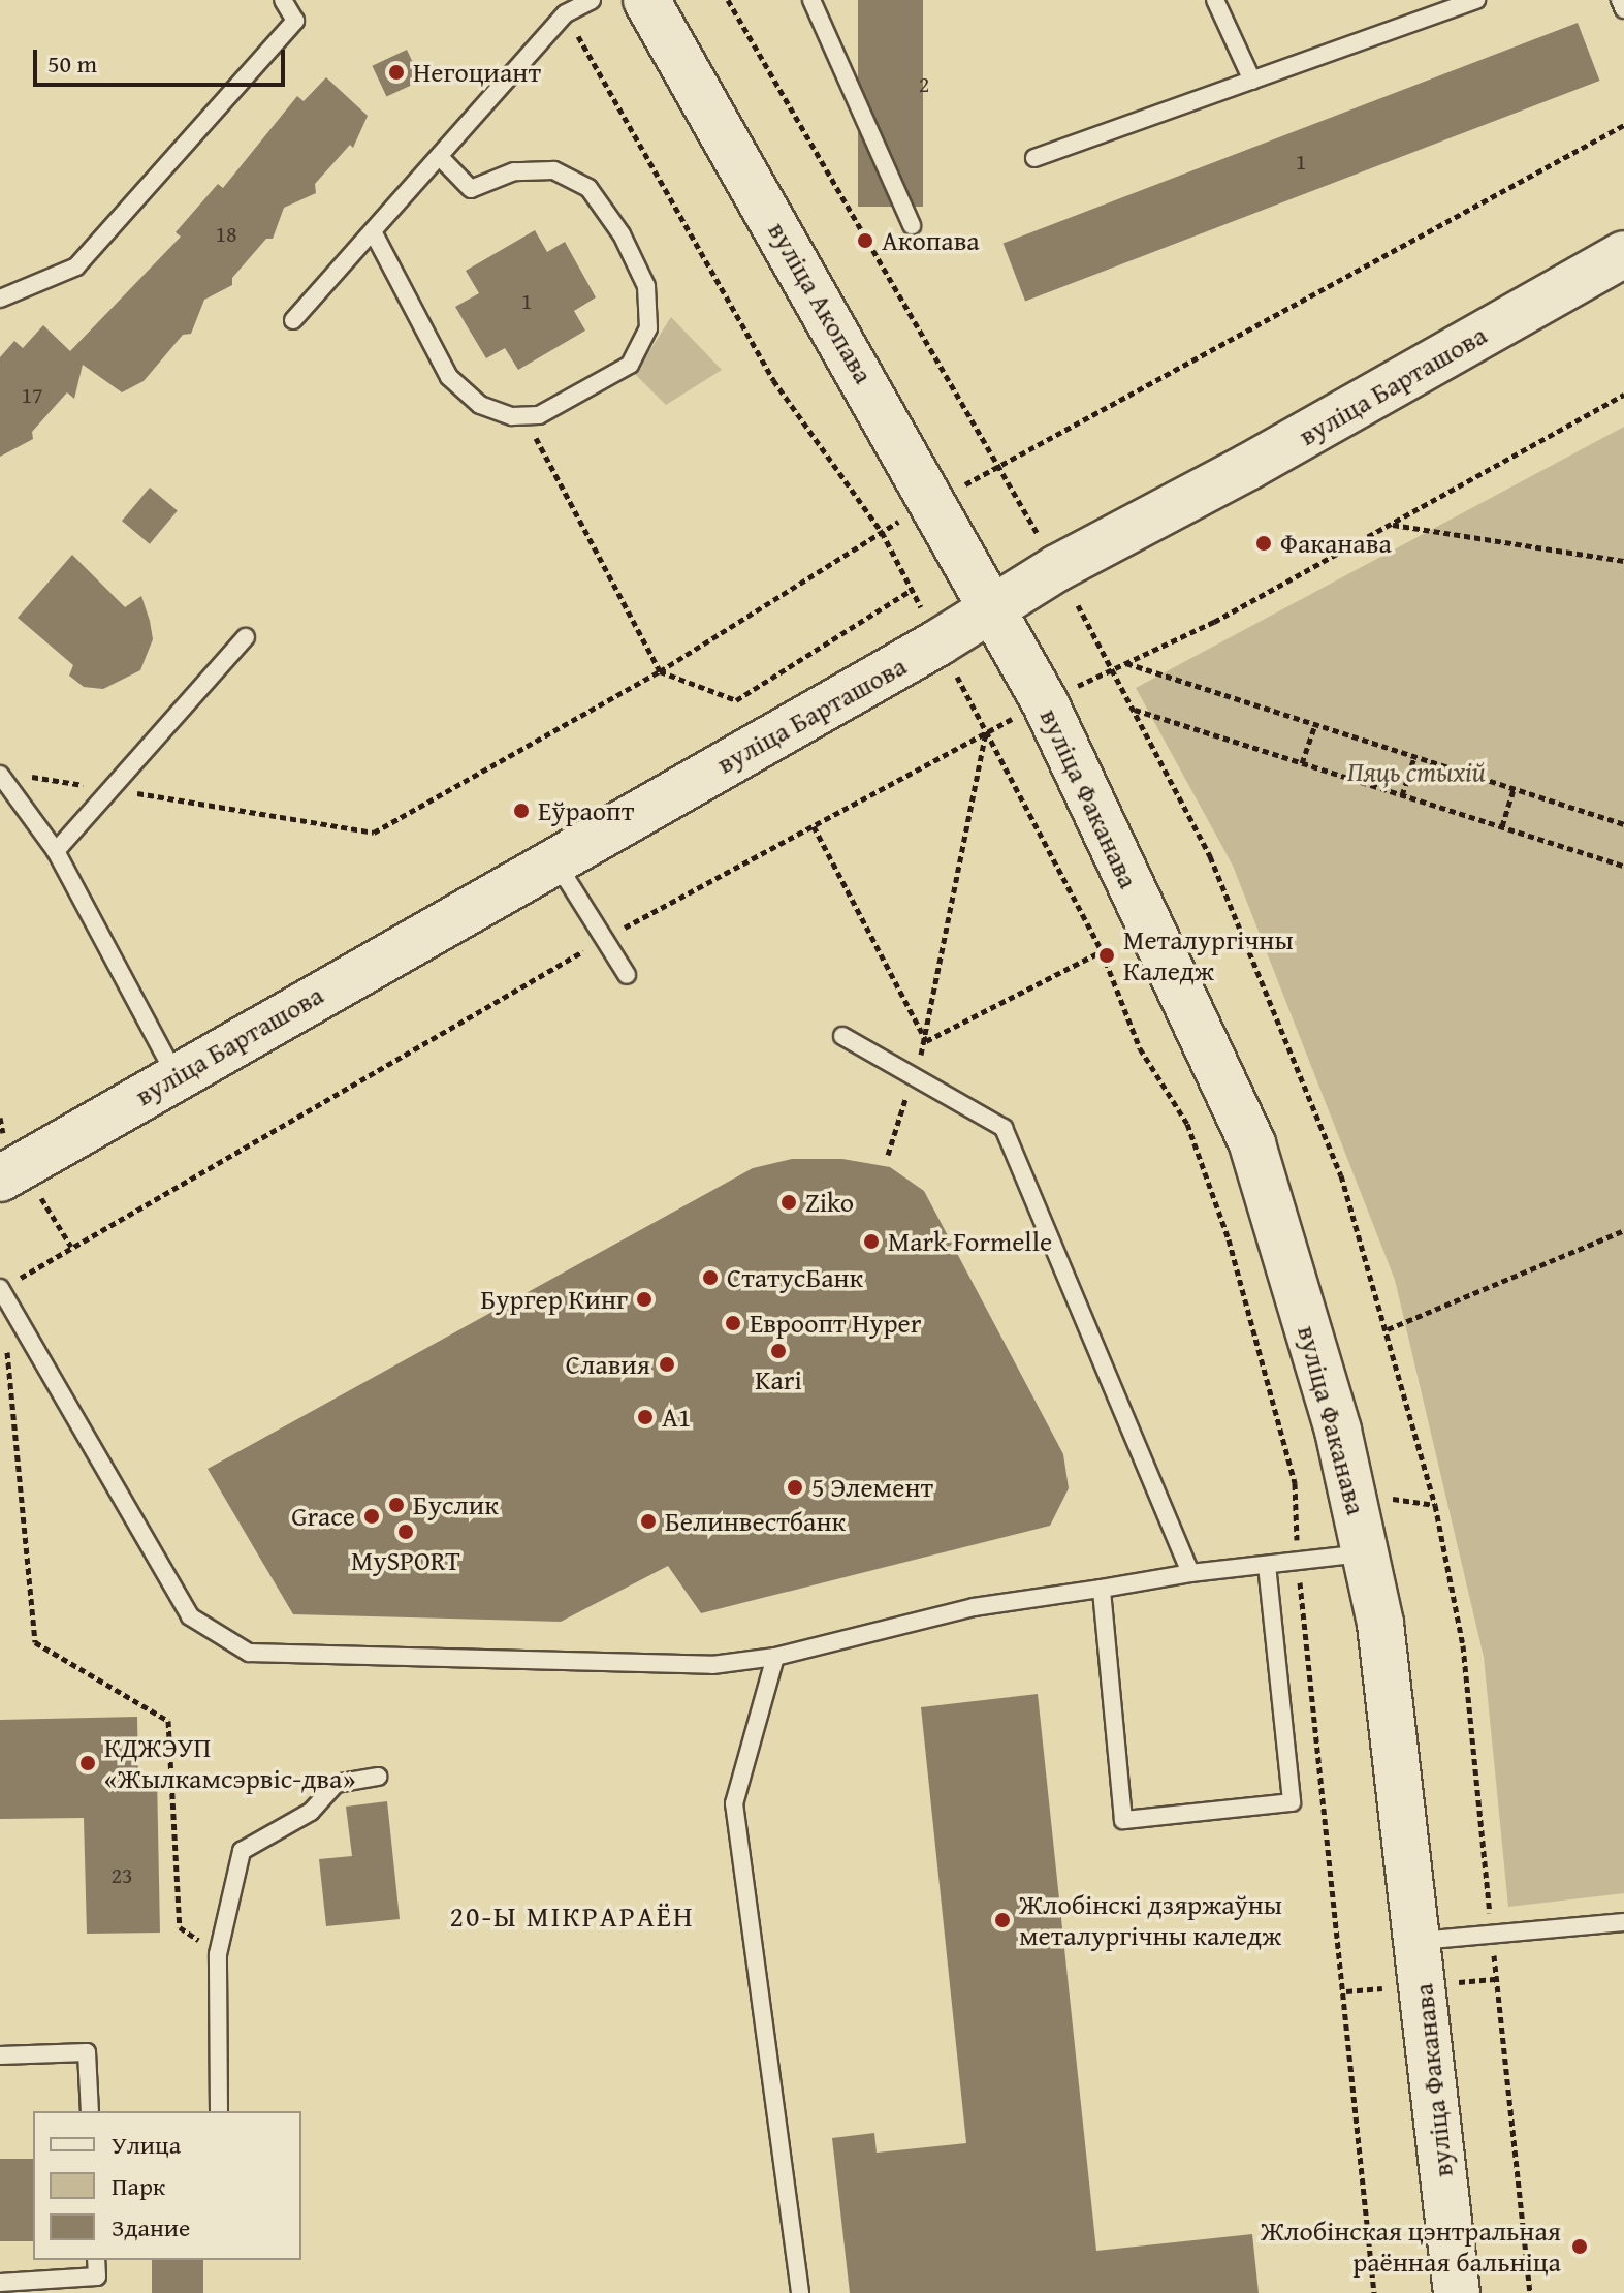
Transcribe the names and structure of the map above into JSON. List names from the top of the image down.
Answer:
{
  "streets": {
    "main road": ["вуліца Акопава", "вуліца Барташова", "вуліца Факанава"]
  },
  "crossings": [
    ["вуліца Акопава", "вуліца Барташова"],
    ["вуліца Акопава", "вуліца Факанава"],
    ["вуліца Барташова", "вуліца Факанава"]
  ],
  "districts": ["20-Ы МІКРАРАЁН"],
  "parks": ["Пяць стыхій"],
  "places": [
    "Негоциант",
    "Акопава",
    "Факанава",
    "Еўраопт",
    "Металургічны Каледж",
    "Ziko",
    "Mark Formelle",
    "СтатусБанк",
    "Бургер Кинг",
    "Евроопт Hyper",
    "Kari",
    "Славия",
    "A1",
    "5 Элемент",
    "Буслик",
    "Grace",
    "Белинвестбанк",
    "MySPORT",
    "КДЖЭУП «Жылкамсэрвіс-два»",
    "Жлобінскі дзяржаўны металургічны каледж",
    "Жлобінская цэнтральная раённая бальніца"
  ],
  "house_numbers": [
    "2",
    "1",
    "18",
    "1",
    "17",
    "23"
  ],
  "legend": ["Улица", "Парк", "Здание"],
  "scale_bar": "50 m"
}
